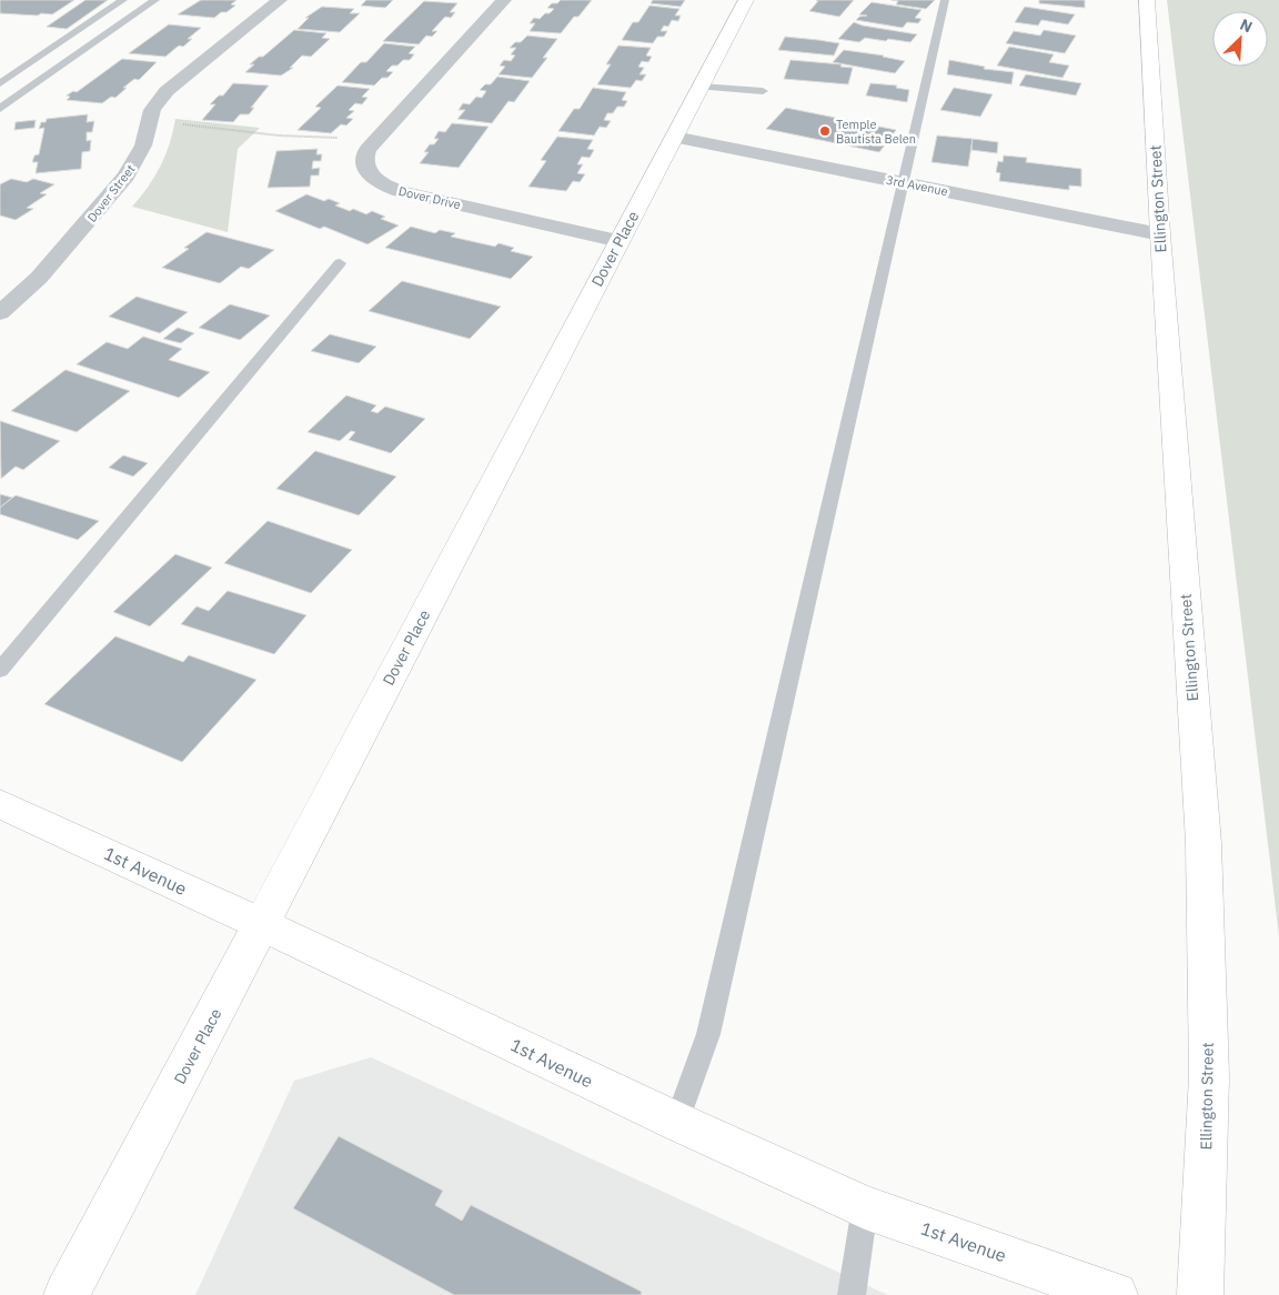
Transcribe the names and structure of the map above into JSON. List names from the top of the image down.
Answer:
{
  "streets": {
    "street": [
      "3rd Avenue",
      "Dover Street",
      "Dover Drive",
      "Ellington Street",
      "Dover Place",
      "1st Avenue"
    ]
  },
  "crossings": [
    ["3rd Avenue", "Ellington Street"],
    ["3rd Avenue", "Dover Place"],
    ["Dover Drive", "Dover Place"],
    ["Dover Place", "1st Avenue"]
  ],
  "places": ["Temple Bautista Belen"],
  "north": "top right"
}
